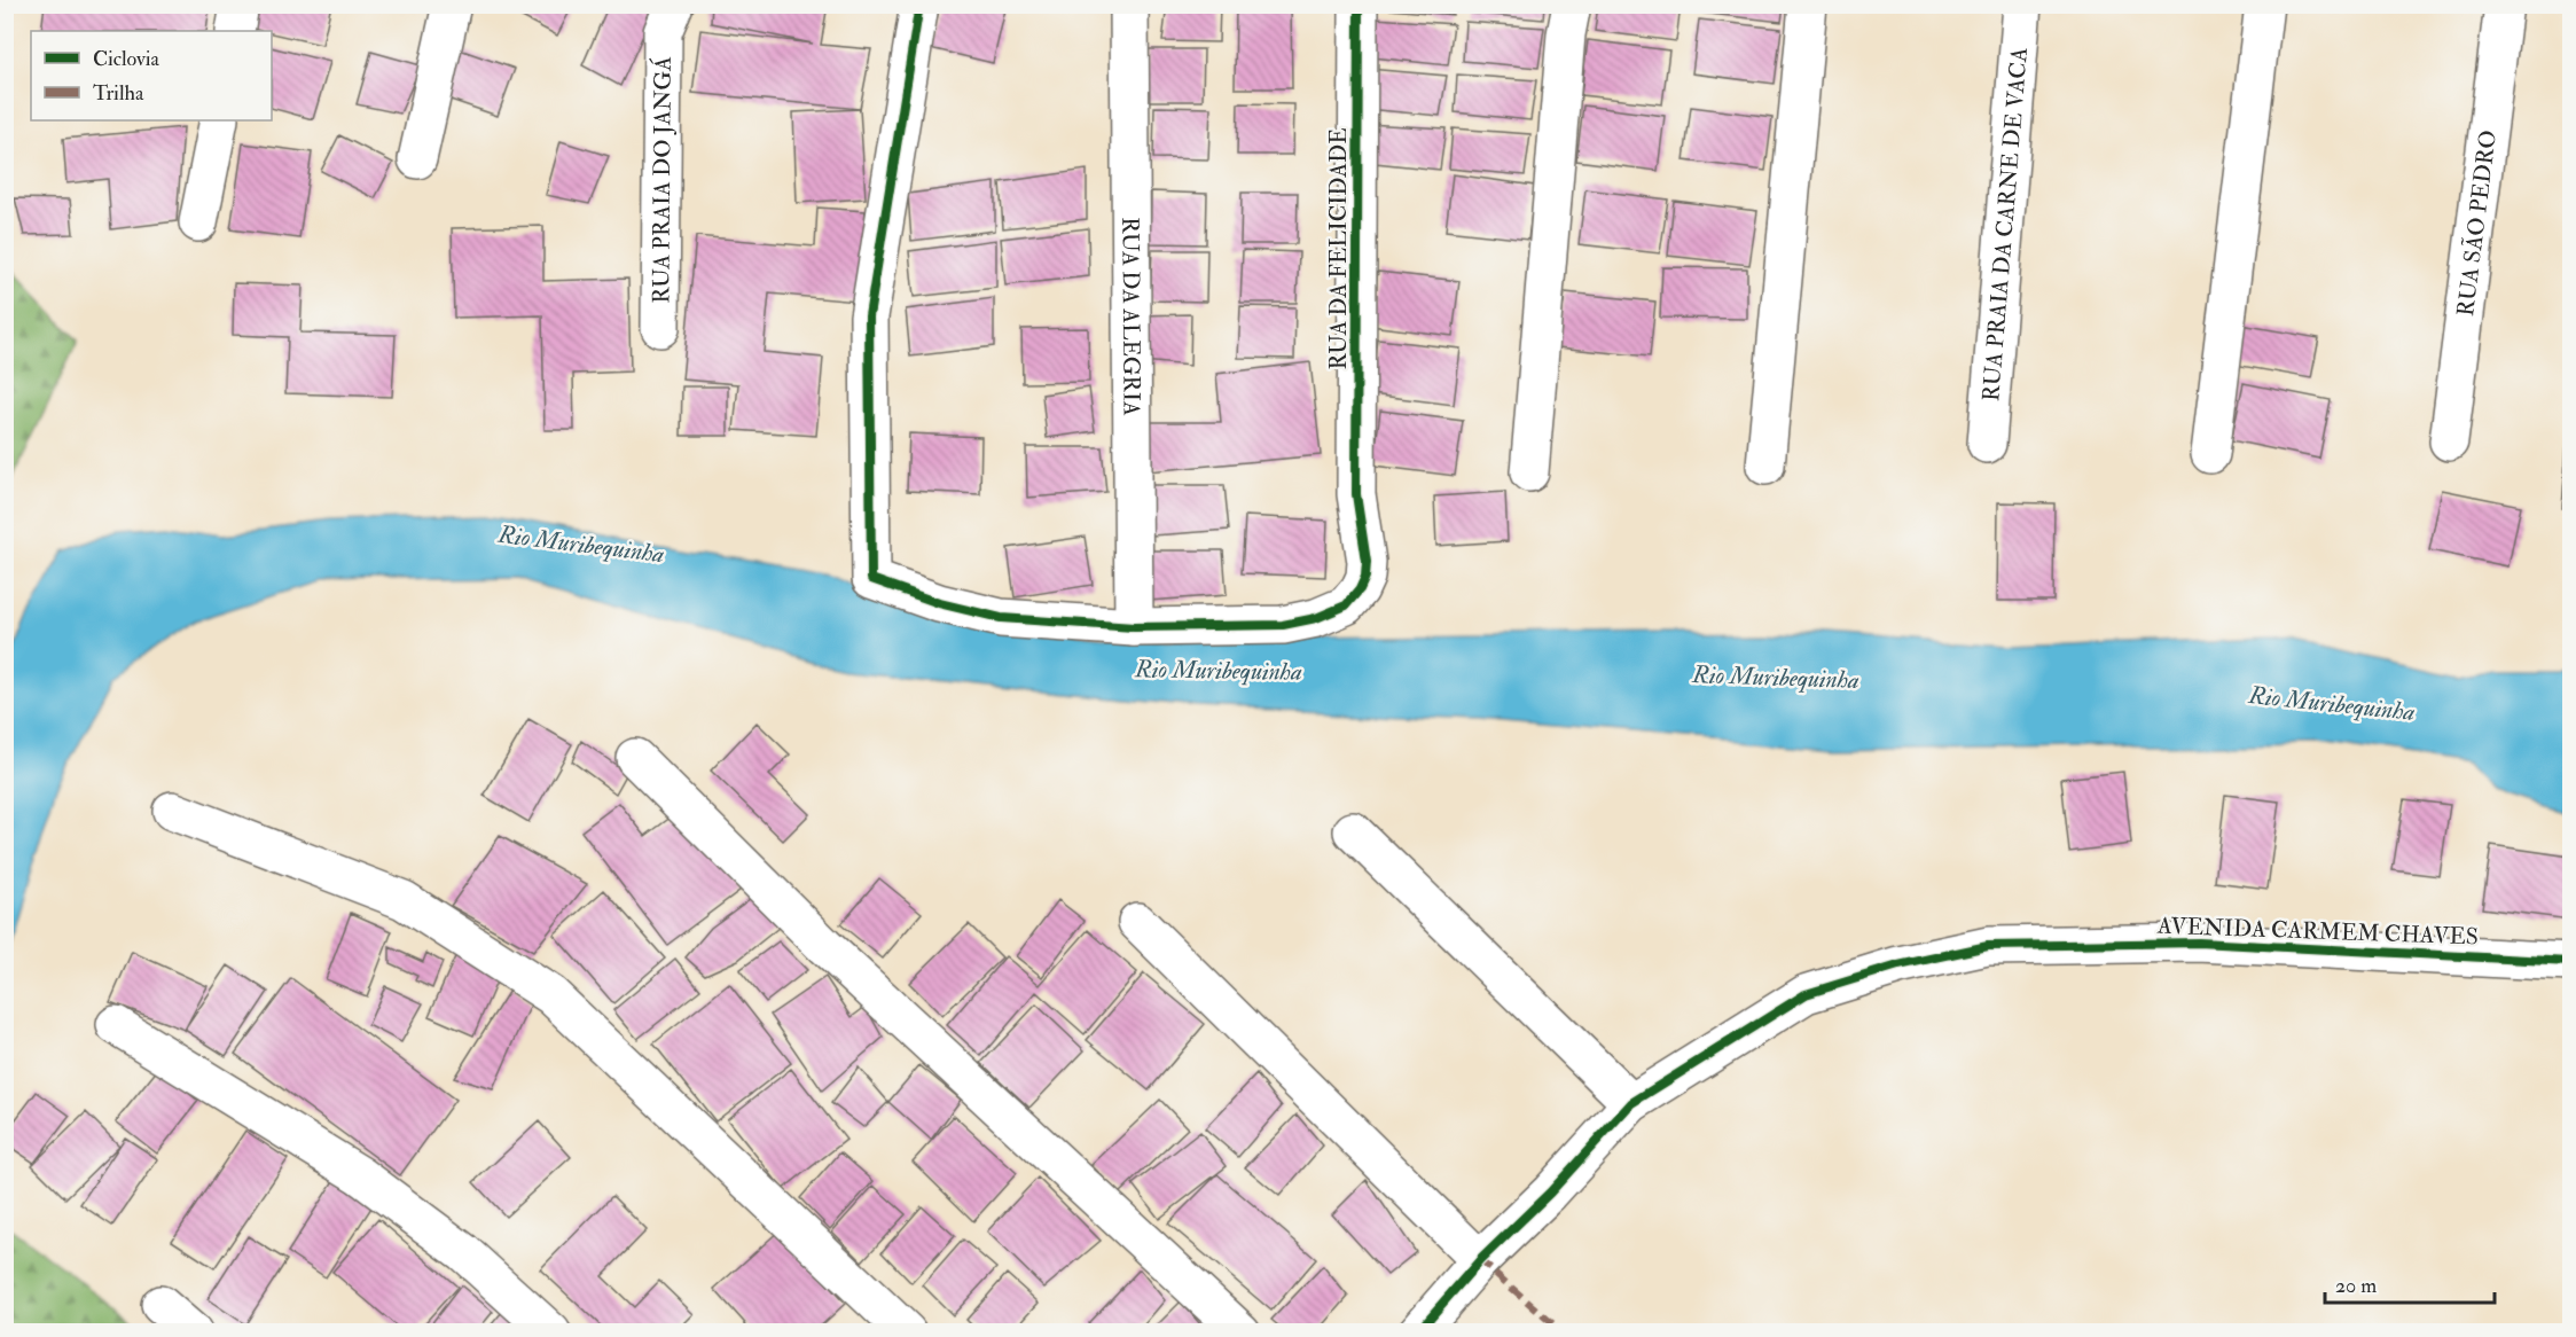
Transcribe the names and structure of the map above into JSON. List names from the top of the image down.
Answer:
{
  "streets": {
    "street": [
      "RUA PRAIA DO JANGÁ",
      "RUA SÃO PEDRO",
      "RUA PRAIA DA CARNE DE VACA",
      "RUA DA FELICIDADE",
      "RUA DA ALEGRIA",
      "AVENIDA CARMEM CHAVES"
    ]
  },
  "crossings": [
    ["RUA DA FELICIDADE", "RUA DA ALEGRIA"]
  ],
  "water": ["Rio Muribequinha"],
  "legend": ["Ciclovia", "Trilha"],
  "scale_bar": "20 m"
}
